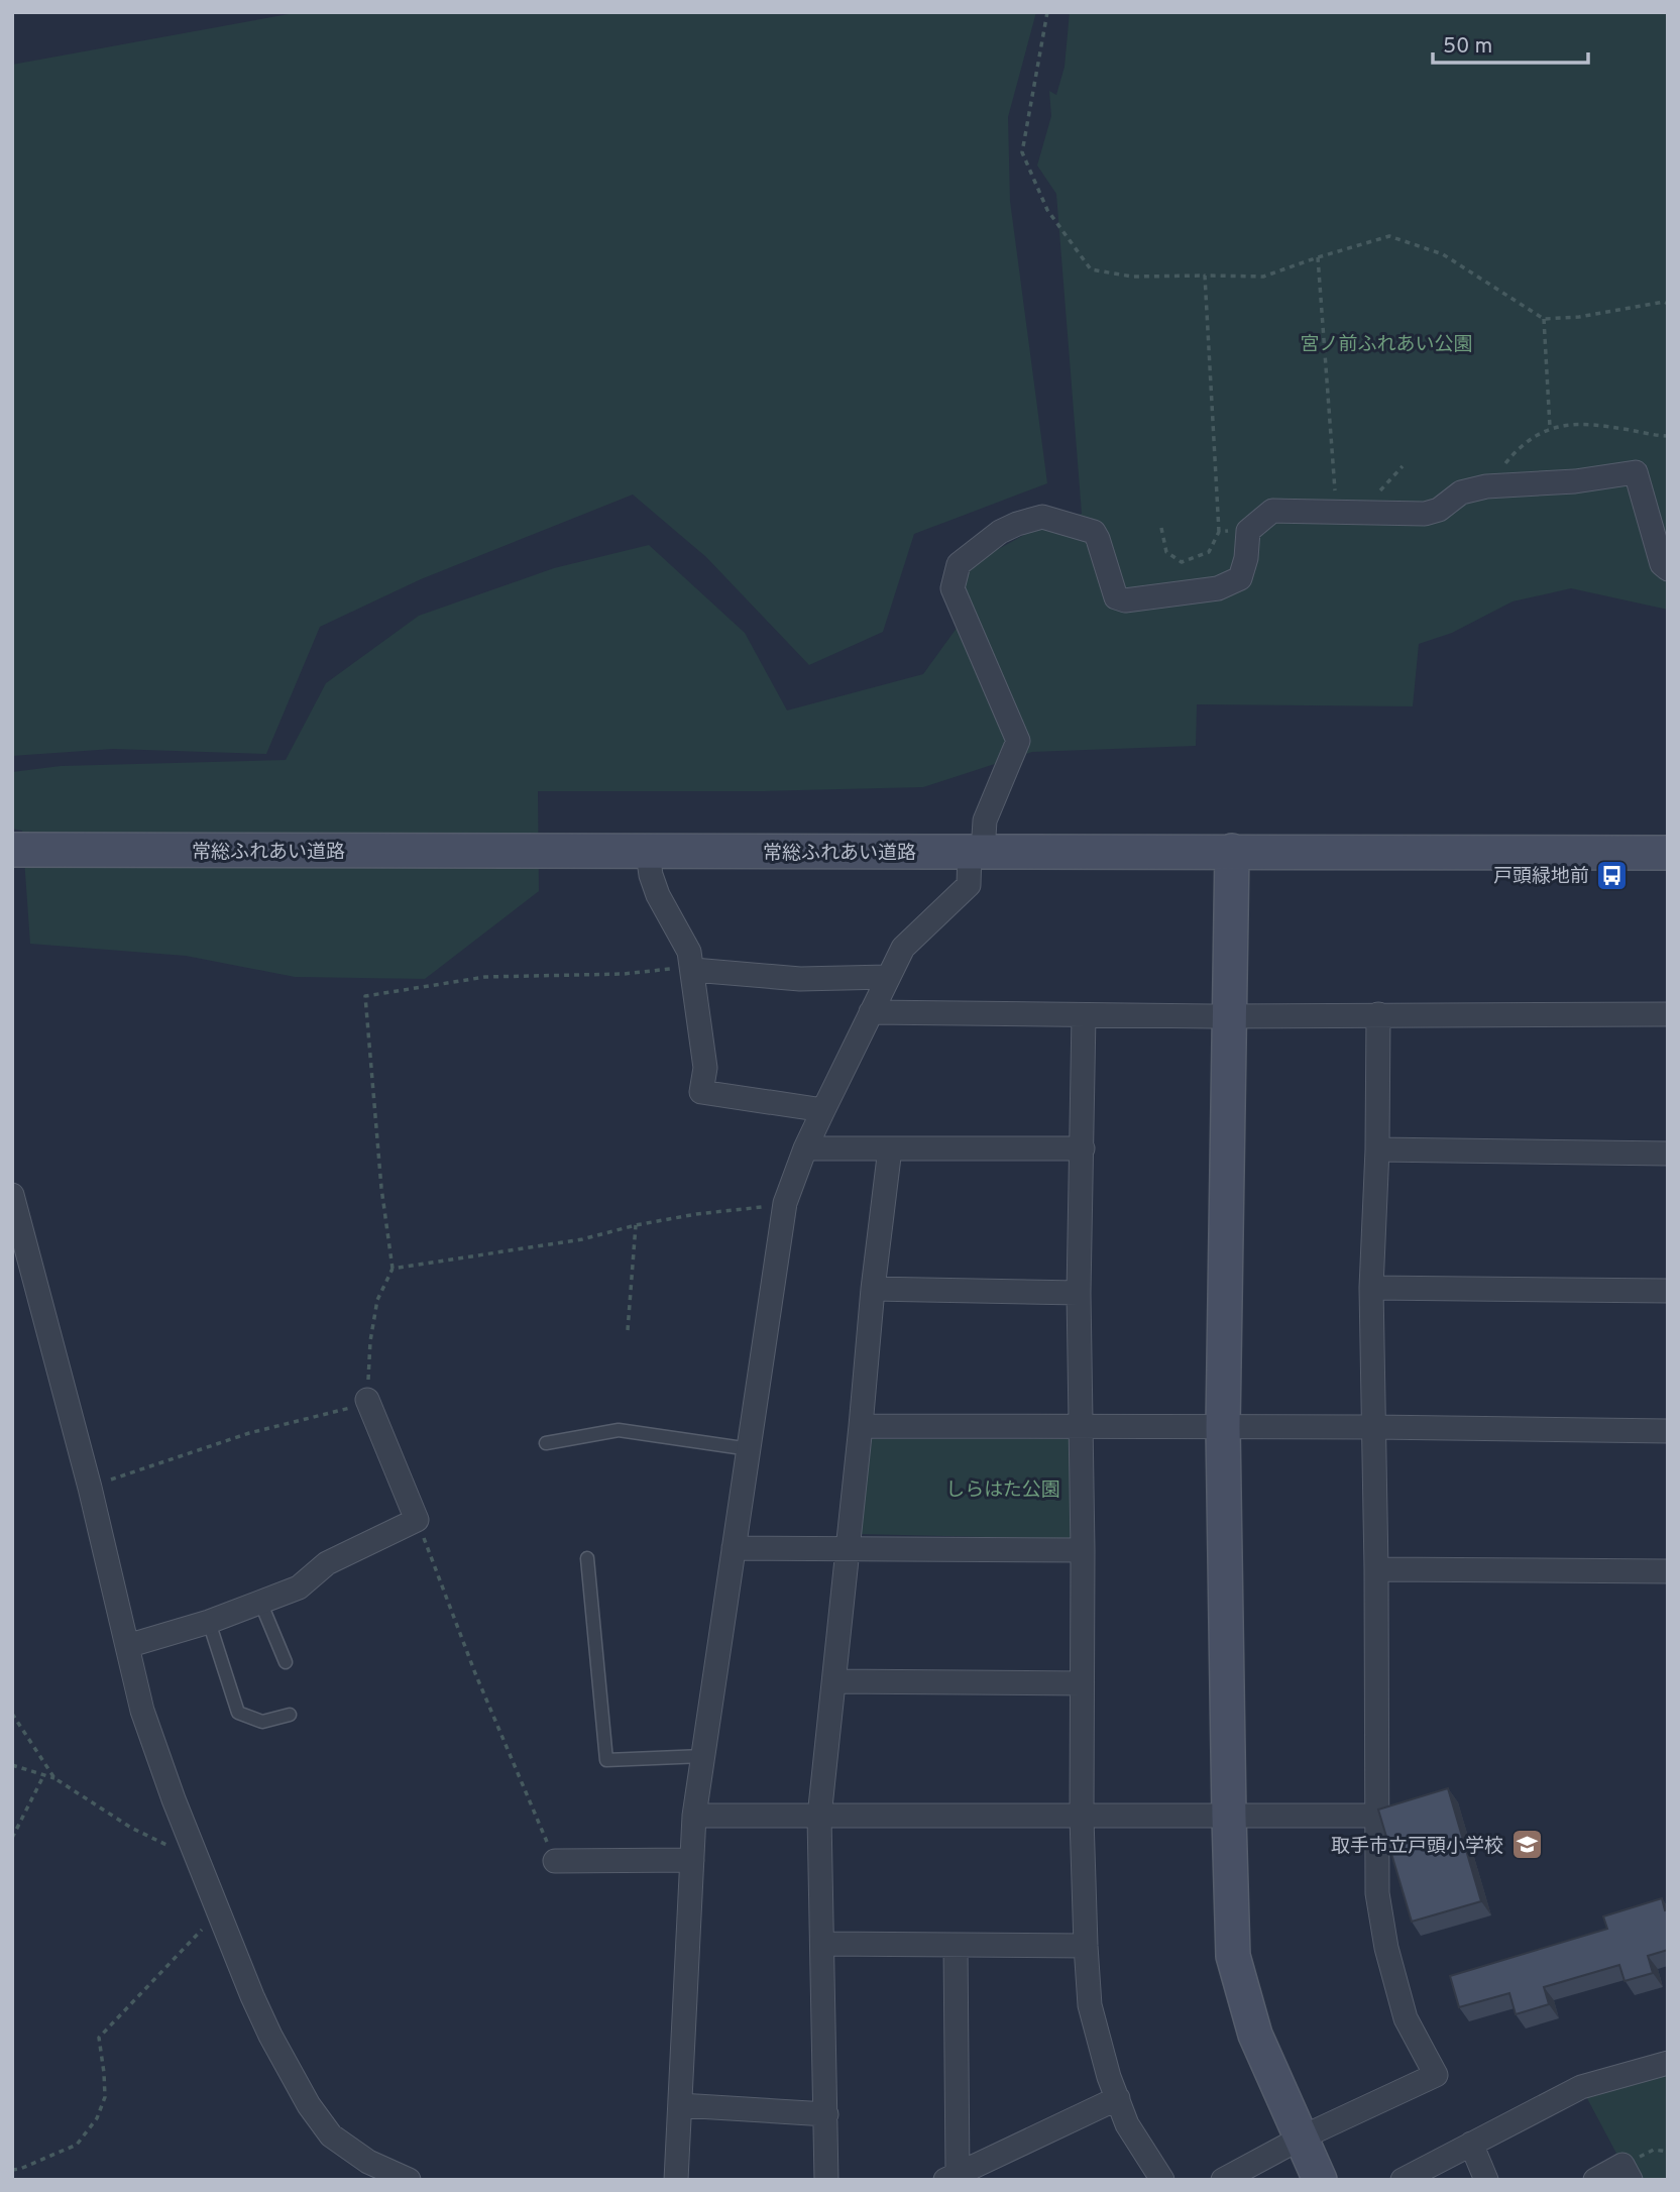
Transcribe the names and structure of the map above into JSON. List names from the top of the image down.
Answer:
{
  "streets": {
    "street": ["常総ふれあい道路"]
  },
  "parks": ["宮ノ前ふれあい公園", "しらはた公園"],
  "places": {
    "bus stop": ["戸頭緑地前"],
    "school or university": ["取手市立戸頭小学校"]
  },
  "scale_bar": "50 m"
}
